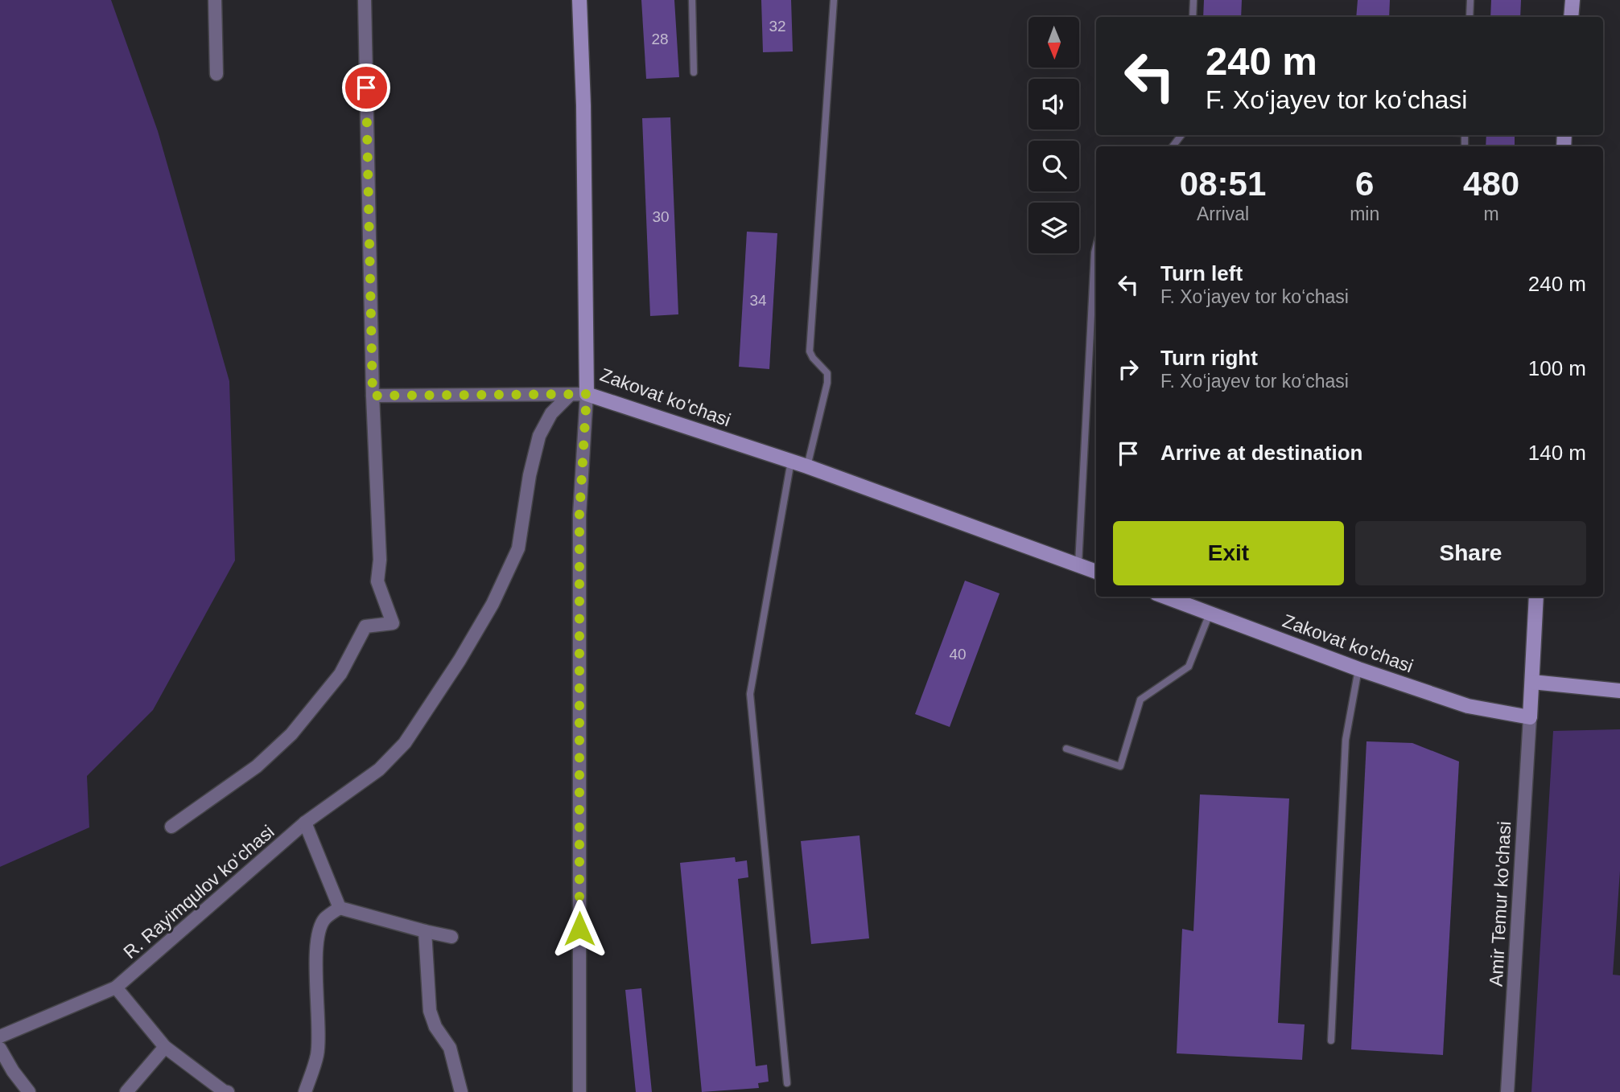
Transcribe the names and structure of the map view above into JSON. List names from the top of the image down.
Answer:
{
  "streets": {
    "main road": ["Zakovat ko'chasi"],
    "street": ["R. Rayimqulov ko‘chasi", "Amir Temur ko'chasi"]
  },
  "crossings": [
    ["Zakovat ko'chasi", "Amir Temur ko'chasi"]
  ],
  "house_numbers": [
    "32",
    "28",
    "30",
    "34",
    "40"
  ],
  "north": "bottom",
  "page": {
    "turn": ["240 m", "F. Xo‘jayev tor ko‘chasi"],
    "eta": [
      "08:51",
      "Arrival",
      "6",
      "min",
      "480",
      "m"
    ],
    "list": [
      {
        "name": "Turn left",
        "note": "F. Xo‘jayev tor ko‘chasi",
        "value": "240 m"
      },
      {
        "name": "Turn right",
        "note": "F. Xo‘jayev tor ko‘chasi",
        "value": "100 m"
      },
      {
        "name": "Arrive at destination",
        "value": "140 m"
      }
    ],
    "buttons": ["Exit", "Share"]
  }
}
